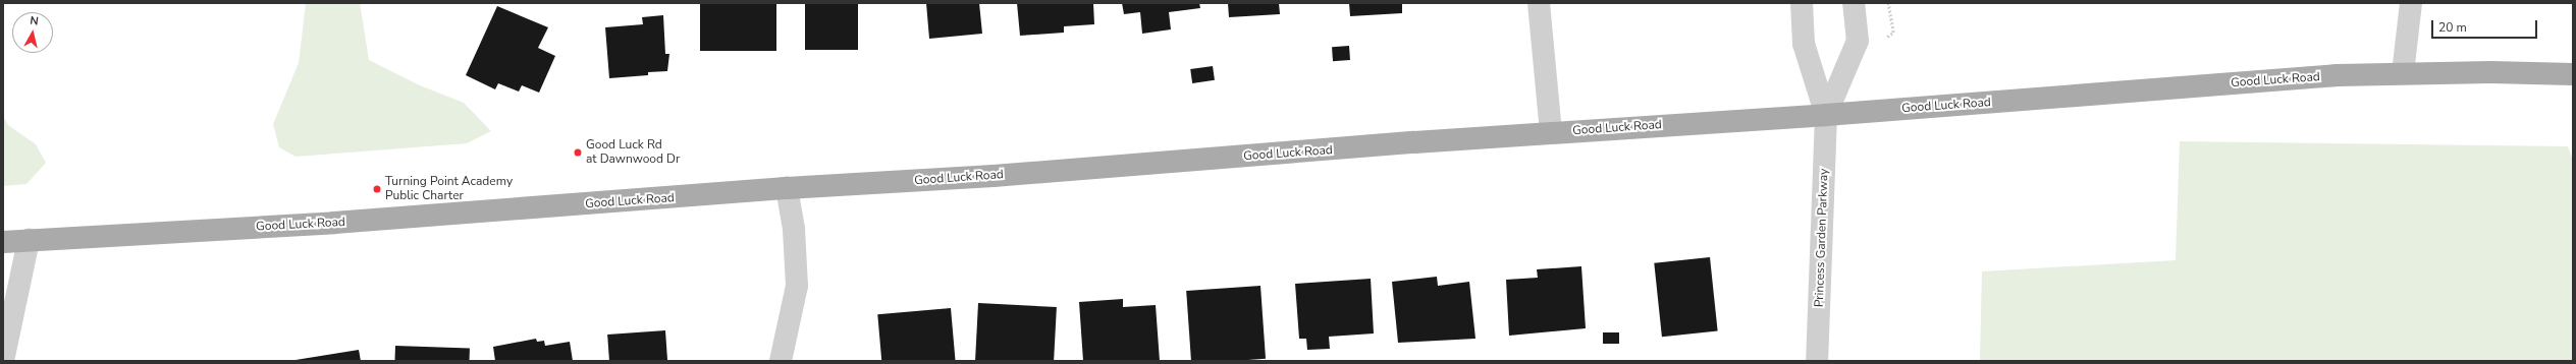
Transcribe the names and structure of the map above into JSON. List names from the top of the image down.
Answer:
{
  "streets": {
    "main road": ["Good Luck Road"],
    "street": ["Princess Garden Parkway"]
  },
  "crossings": [
    ["Good Luck Road", "Princess Garden Parkway"]
  ],
  "places": ["Good Luck Rd at Dawnwood Dr", "Turning Point Academy Public Charter"],
  "scale_bar": "20 m",
  "north": "top"
}
